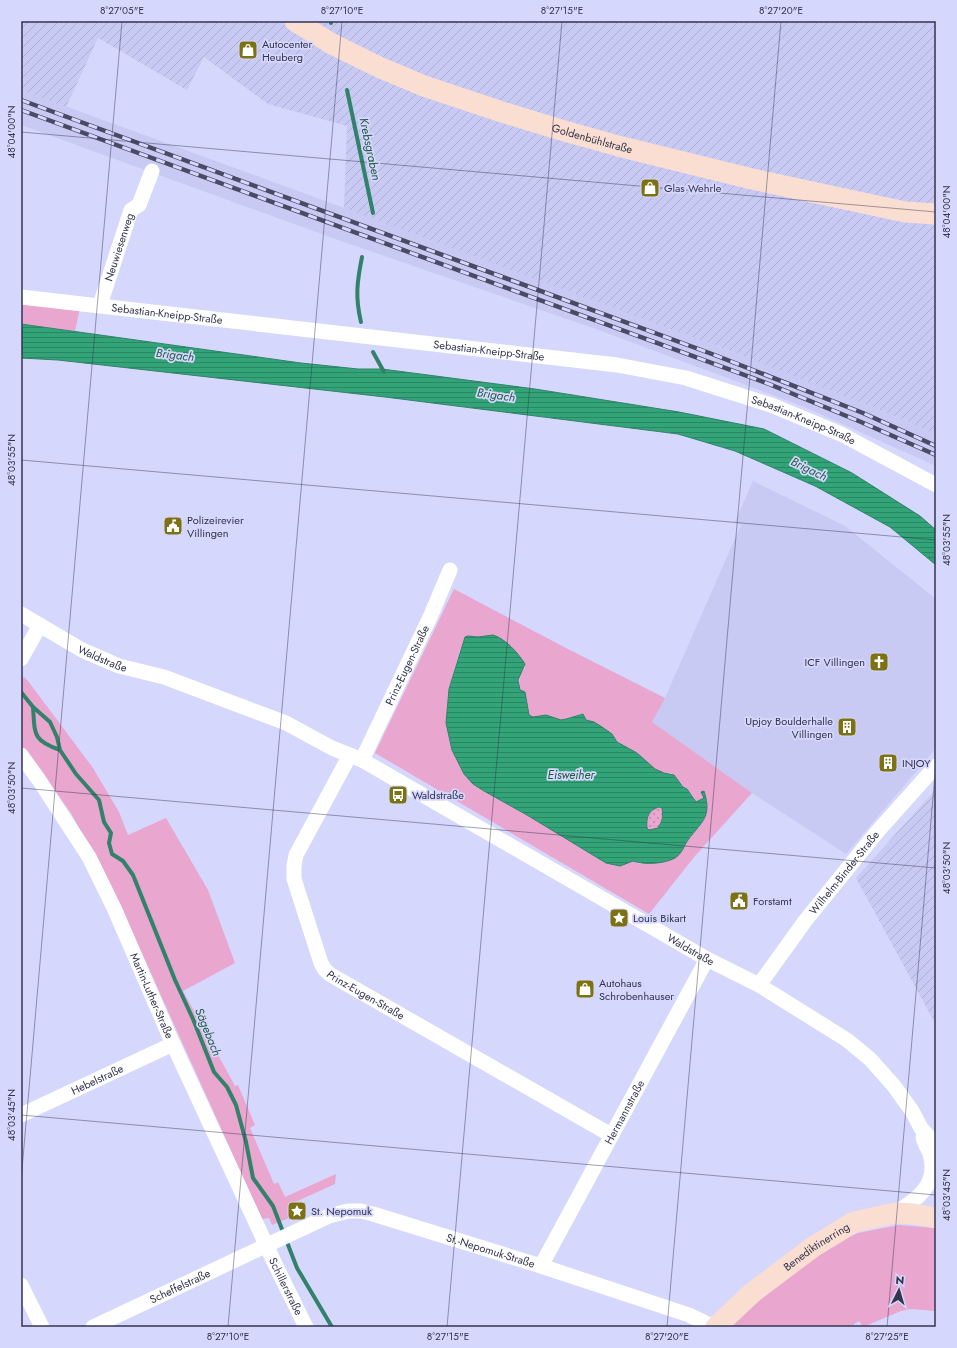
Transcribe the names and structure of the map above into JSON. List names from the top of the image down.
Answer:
{
  "streets": {
    "street": [
      "Goldenbühlstraße",
      "Neuwiesenweg",
      "Sebastian-Kneipp-Straße",
      "Waldstraße",
      "Prinz-Eugen-Straße",
      "Wilhelm-Binder-Straße",
      "Martin-Luther-Straße",
      "Hebelstraße",
      "Hermannstraße",
      "Benediktinerring",
      "St.-Nepomuk-Straße",
      "Scheffelstraße",
      "Schillerstraße"
    ]
  },
  "crossings": [
    ["Neuwiesenweg", "Sebastian-Kneipp-Straße"],
    ["Waldstraße", "Prinz-Eugen-Straße"],
    ["Waldstraße", "Wilhelm-Binder-Straße"],
    ["Waldstraße", "Hermannstraße"],
    ["Waldstraße", "Benediktinerring"],
    ["Prinz-Eugen-Straße", "Hermannstraße"],
    ["Martin-Luther-Straße", "Hebelstraße"],
    ["Martin-Luther-Straße", "St.-Nepomuk-Straße"],
    ["Martin-Luther-Straße", "Scheffelstraße"],
    ["Martin-Luther-Straße", "Schillerstraße"],
    ["Hermannstraße", "St.-Nepomuk-Straße"],
    ["Benediktinerring", "St.-Nepomuk-Straße"],
    ["St.-Nepomuk-Straße", "Scheffelstraße"],
    ["St.-Nepomuk-Straße", "Schillerstraße"],
    ["Scheffelstraße", "Schillerstraße"]
  ],
  "water": [
    "Krebsgraben",
    "Brigach",
    "Eisweiher",
    "Sägebach"
  ],
  "places": {
    "shop": ["Autocenter Heuberg", "Glas Wehrle", "Autohaus Schrobenhauser"],
    "public building": ["Polizeirevier Villingen", "Forstamt"],
    "church": ["ICF Villingen"],
    "building": ["Upjoy Boulderhalle Villingen", "INJOY"],
    "bus stop": ["Waldstraße"],
    "place": ["Louis Bikart", "St. Nepomuk"]
  },
  "north": "top",
  "coordinates": [
    "8°27'05\"E",
    "8°27'10\"E",
    "8°27'15\"E",
    "8°27'20\"E",
    "48°04'00\"N",
    "48°03'55\"N",
    "48°03'50\"N",
    "48°03'45\"N",
    "8°27'25\"E"
  ]
}
